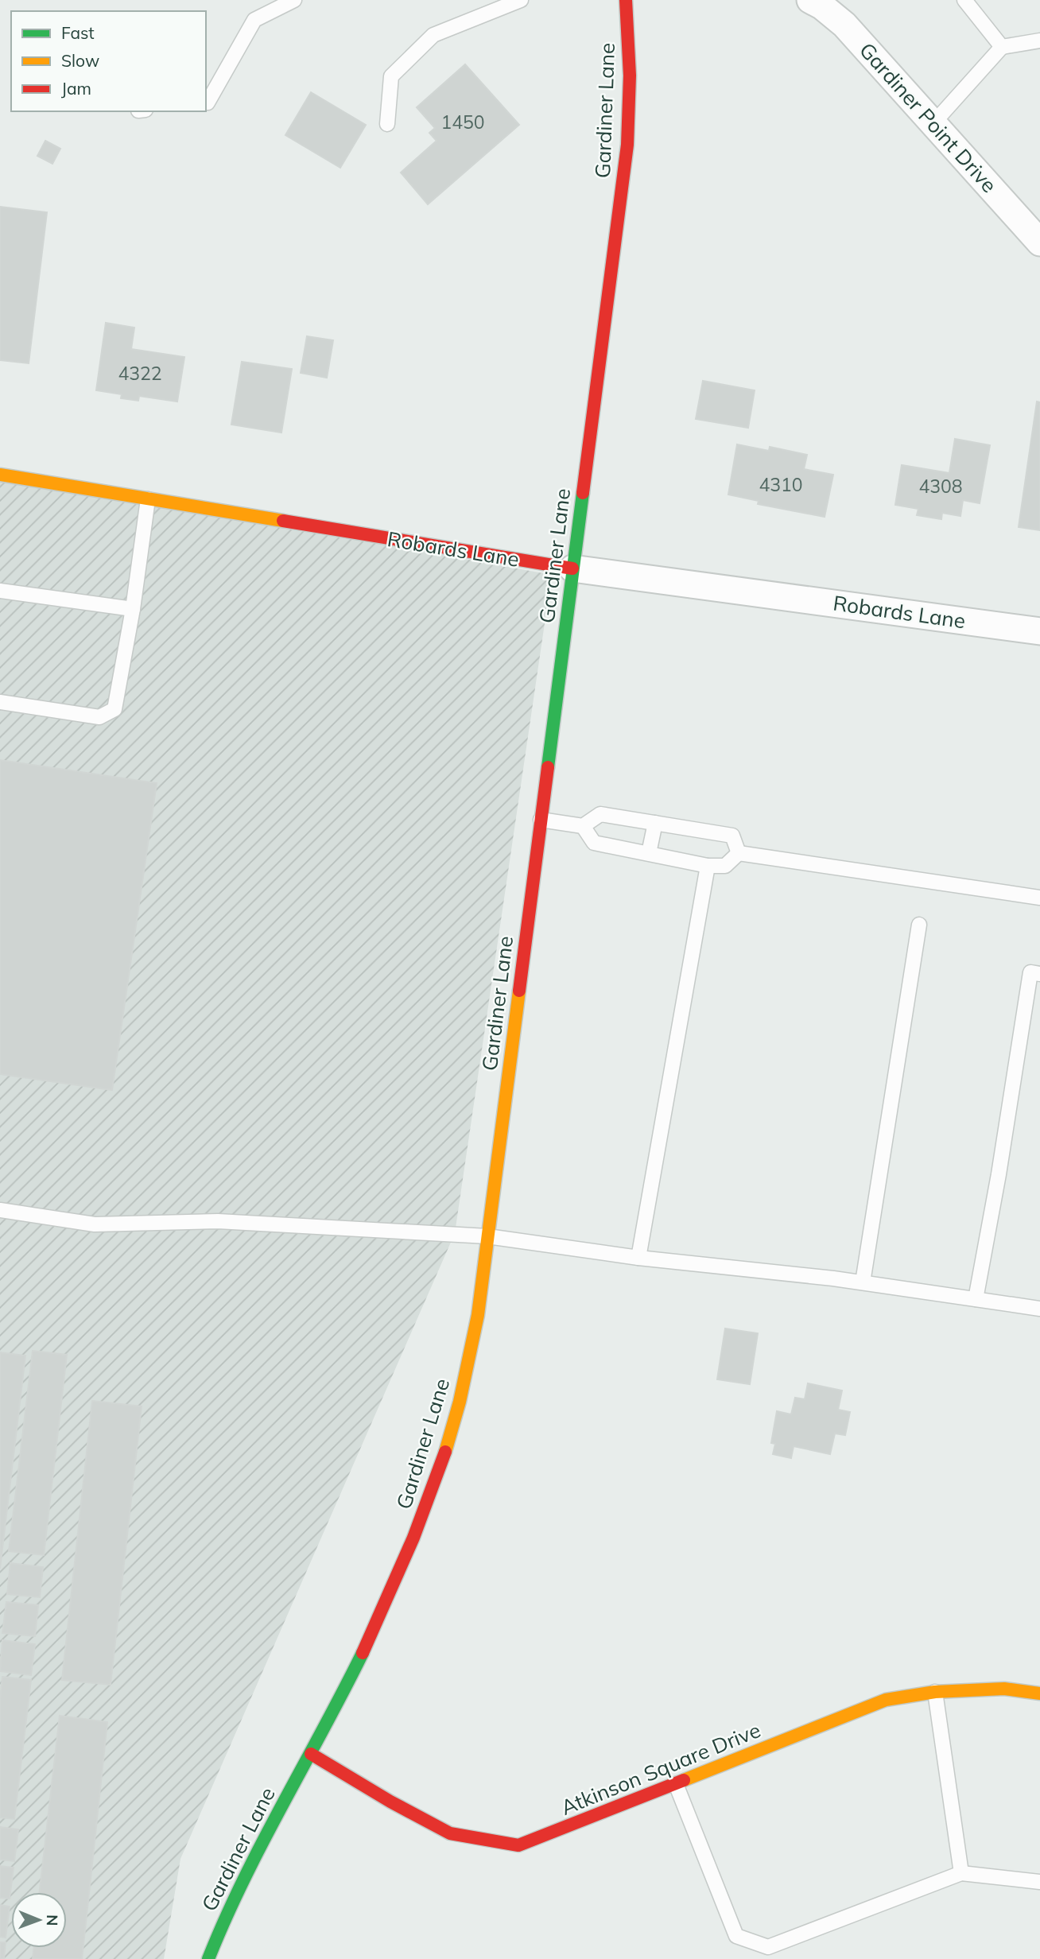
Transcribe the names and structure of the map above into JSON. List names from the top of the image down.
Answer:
{
  "streets": {
    "street": [
      "Gardiner Lane",
      "Gardiner Point Drive",
      "Robards Lane",
      "Atkinson Square Drive"
    ]
  },
  "crossings": [
    ["Gardiner Lane", "Robards Lane"],
    ["Gardiner Lane", "Atkinson Square Drive"]
  ],
  "house_numbers": [
    "1450",
    "4322",
    "4310",
    "4308"
  ],
  "legend": ["Fast", "Slow", "Jam"],
  "north": "right"
}
